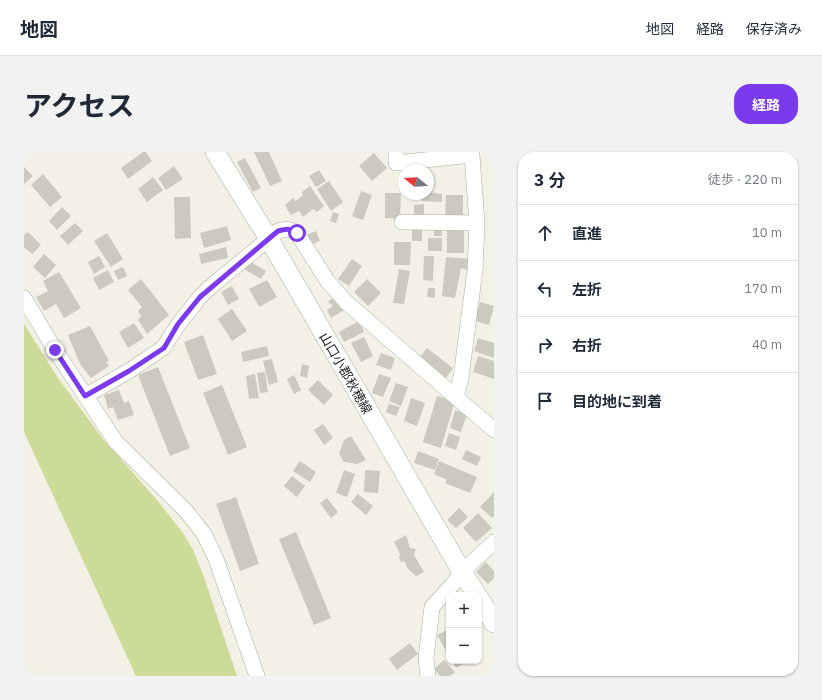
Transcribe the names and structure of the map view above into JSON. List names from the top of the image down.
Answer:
{
  "streets": {
    "main road": ["山口小郡秋穂線"]
  },
  "north": "left",
  "page": {
    "header": "地図",
    "nav": ["地図", "経路", "保存済み"],
    "title": "アクセス",
    "buttons": "経路",
    "heading": ["3 分", "徒歩 · 220 m"],
    "list": [
      ["直進", "10 m"],
      ["左折", "170 m"],
      ["右折", "40 m"],
      "目的地に到着"
    ],
    "map_buttons": ["+", "−"]
  }
}
